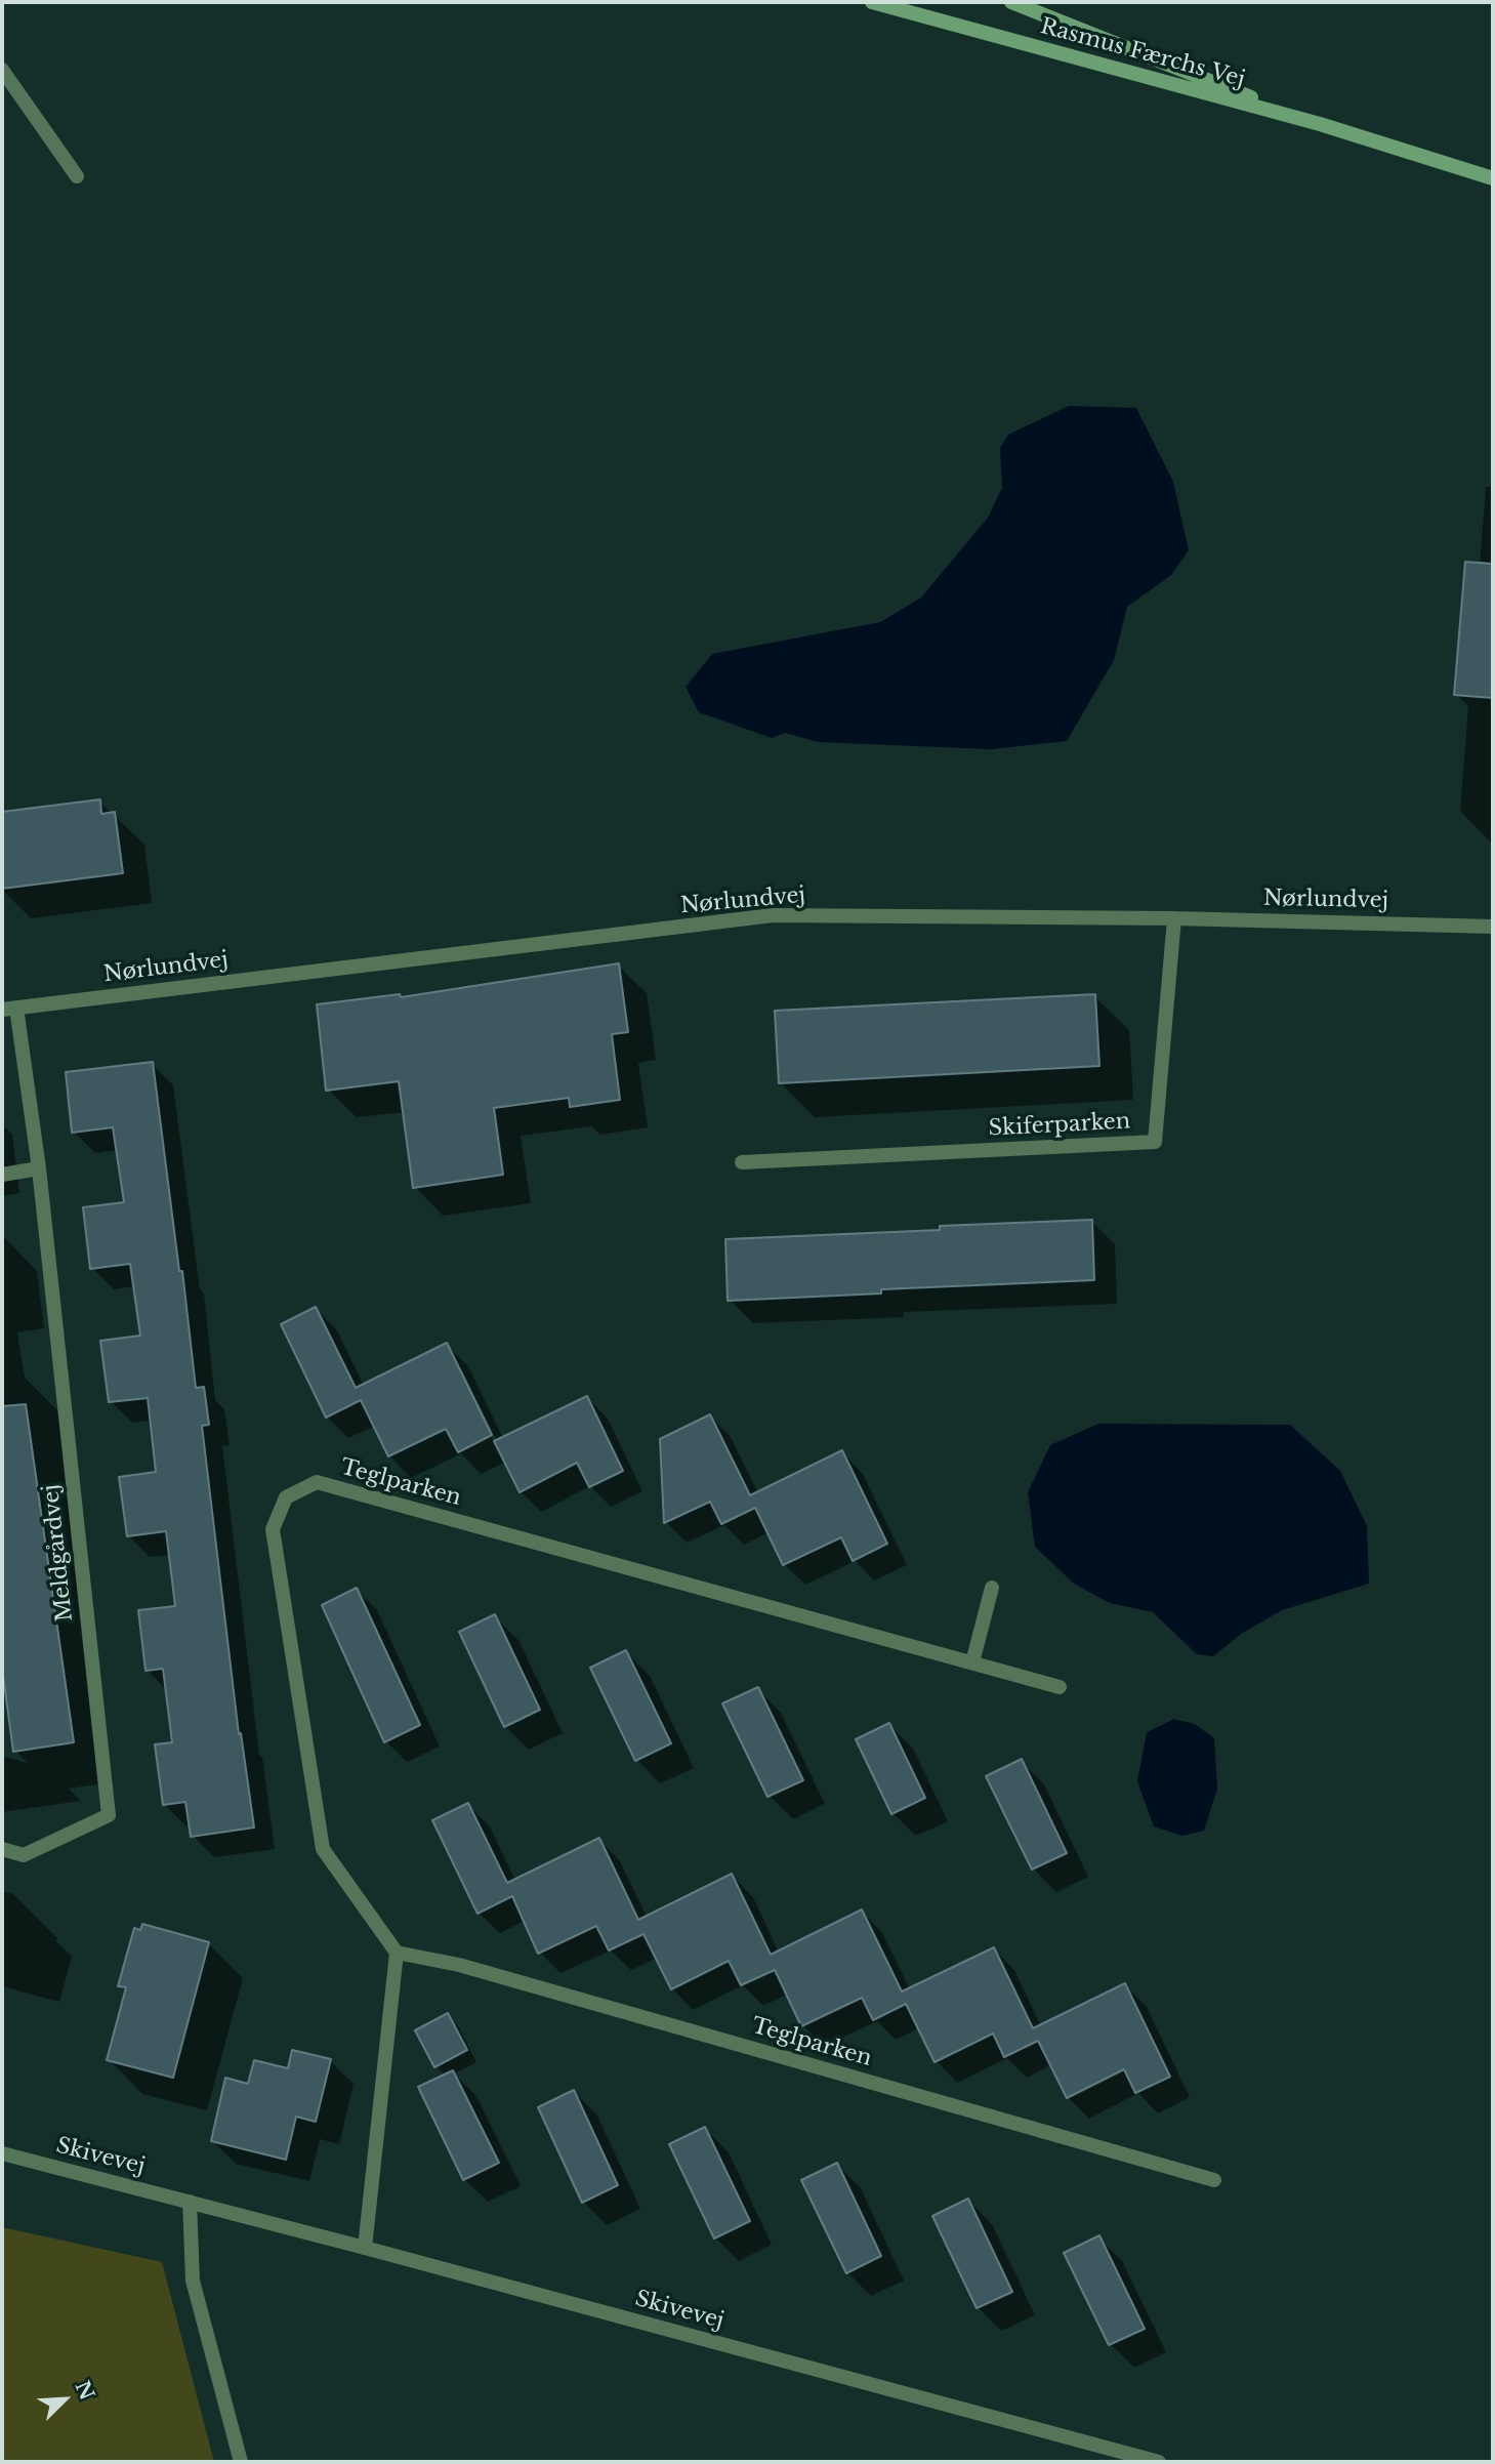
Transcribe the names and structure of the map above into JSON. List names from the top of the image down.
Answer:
{
  "streets": {
    "main road": ["Rasmus Færchs Vej"],
    "street": [
      "Nørlundvej",
      "Skiferparken",
      "Teglparken",
      "Meldgårdvej",
      "Skivevej"
    ]
  },
  "crossings": [
    ["Nørlundvej", "Skiferparken"],
    ["Nørlundvej", "Meldgårdvej"]
  ],
  "north": "top right"
}
